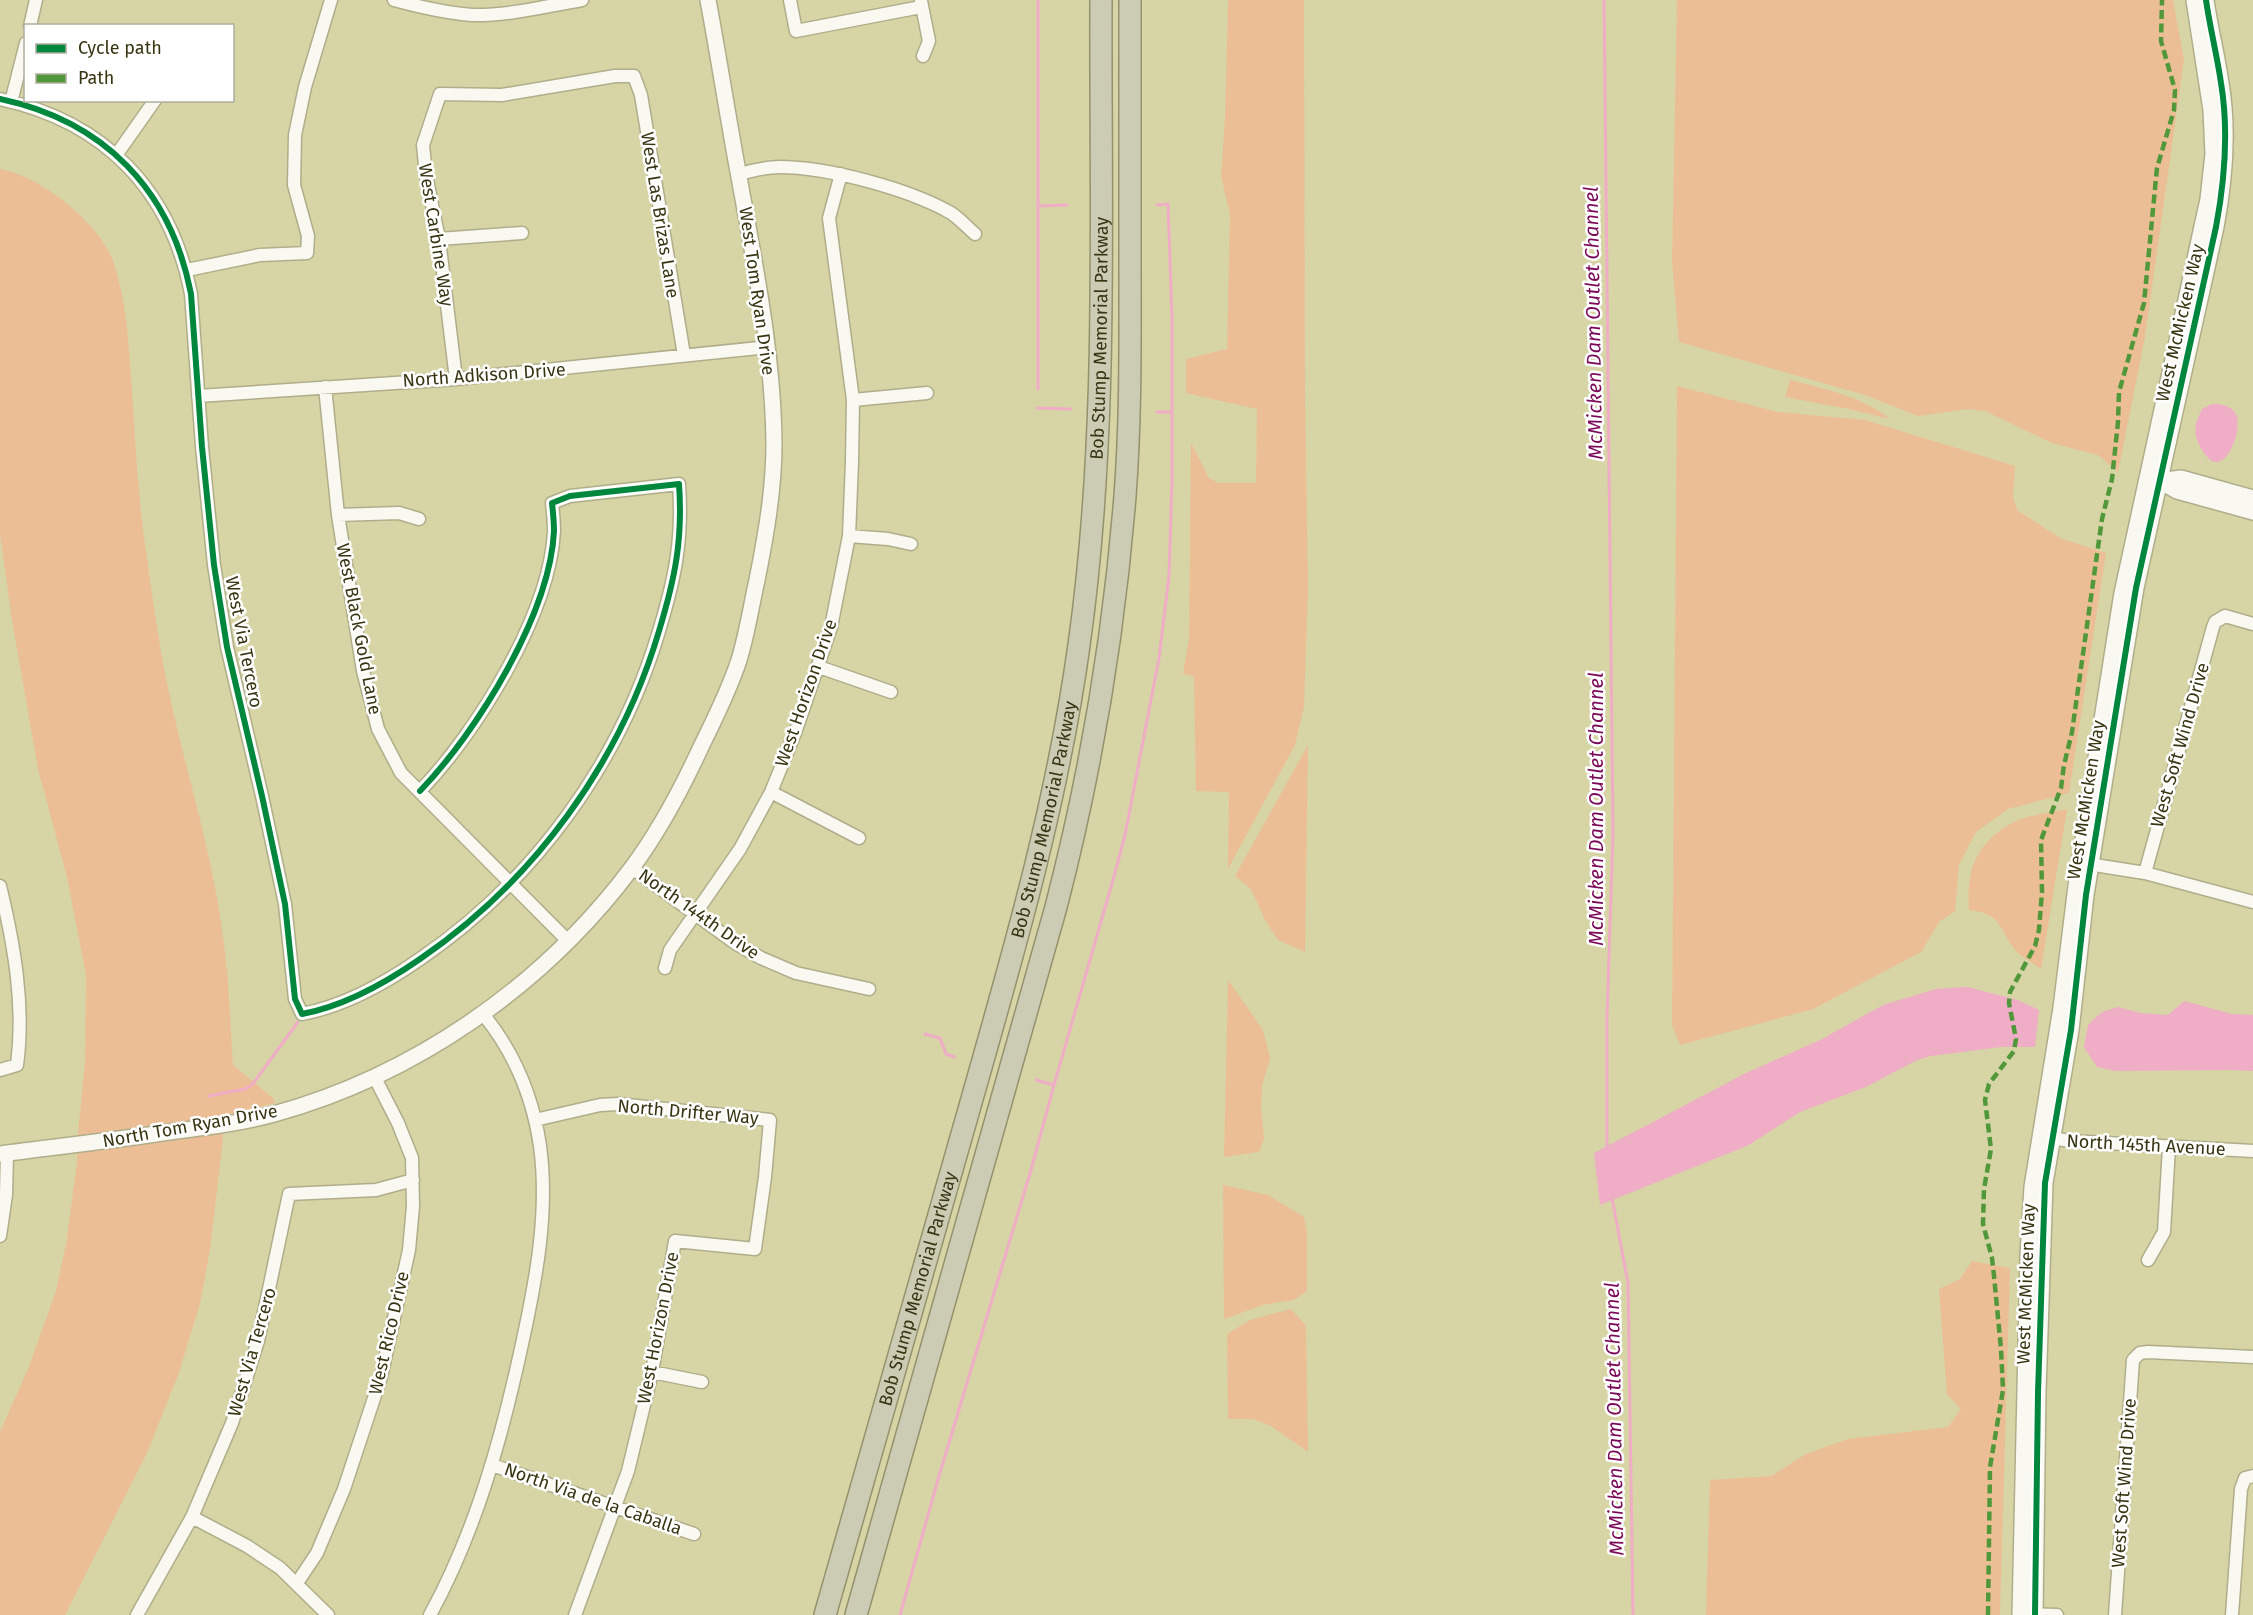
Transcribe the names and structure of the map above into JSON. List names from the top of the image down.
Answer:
{
  "streets": {
    "highway": ["Bob Stump Memorial Parkway"],
    "street": [
      "West Las Brizas Lane",
      "West Carbine Way",
      "West Tom Ryan Drive",
      "West McMicken Way",
      "North Adkison Drive",
      "West Black Gold Lane",
      "West Via Tercero",
      "West Horizon Drive",
      "West Soft Wind Drive",
      "North 144th Drive",
      "North Drifter Way",
      "North Tom Ryan Drive",
      "North 145th Avenue",
      "West Rico Drive",
      "North Via de la Caballa"
    ]
  },
  "crossings": [
    ["West Las Brizas Lane", "West Carbine Way"],
    ["West Las Brizas Lane", "North Adkison Drive"],
    ["West Carbine Way", "North Adkison Drive"],
    ["West Tom Ryan Drive", "North Adkison Drive"],
    ["West Tom Ryan Drive", "West Black Gold Lane"],
    ["West Tom Ryan Drive", "North 144th Drive"],
    ["West Tom Ryan Drive", "North Tom Ryan Drive"],
    ["West Tom Ryan Drive", "West Rico Drive"],
    ["West McMicken Way", "North 145th Avenue"],
    ["North Adkison Drive", "West Black Gold Lane"],
    ["North Adkison Drive", "West Via Tercero"],
    ["West Black Gold Lane", "West Via Tercero"],
    ["West Via Tercero", "West Rico Drive"],
    ["West Horizon Drive", "North 144th Drive"],
    ["West Horizon Drive", "North Drifter Way"],
    ["West Horizon Drive", "North Via de la Caballa"],
    ["North Tom Ryan Drive", "West Rico Drive"]
  ],
  "water": ["McMicken Dam Outlet Channel"],
  "legend": ["Cycle path", "Path"]
}
